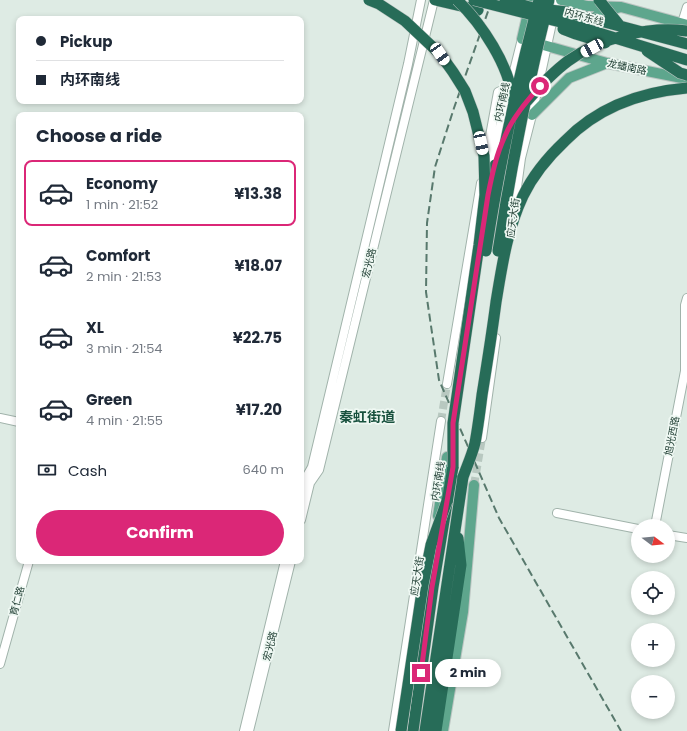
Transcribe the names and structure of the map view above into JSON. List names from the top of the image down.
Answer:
{
  "streets": {
    "highway": ["内环东线", "内环南线"],
    "main road": ["龙蟠南路", "应天大街"],
    "street": ["宏光路", "旭光西路", "育仁路"]
  },
  "crossings": [
    ["内环东线", "内环南线"],
    ["龙蟠南路", "应天大街"]
  ],
  "districts": ["秦虹街道"],
  "north": "right",
  "page": {
    "banner": ["Pickup", "内环南线"],
    "heading": "Choose a ride",
    "list": [
      {
        "name": "Economy",
        "note": "1 min · 21:52",
        "value": "¥13.38"
      },
      {
        "name": "Comfort",
        "note": "2 min · 21:53",
        "value": "¥18.07"
      },
      {
        "name": "XL",
        "note": "3 min · 21:54",
        "value": "¥22.75"
      },
      {
        "name": "Green",
        "note": "4 min · 21:55",
        "value": "¥17.20"
      }
    ],
    "pay": ["Cash", "640 m"],
    "buttons": "Confirm",
    "map_buttons": ["+", "−"],
    "bubble": "2 min"
  }
}
